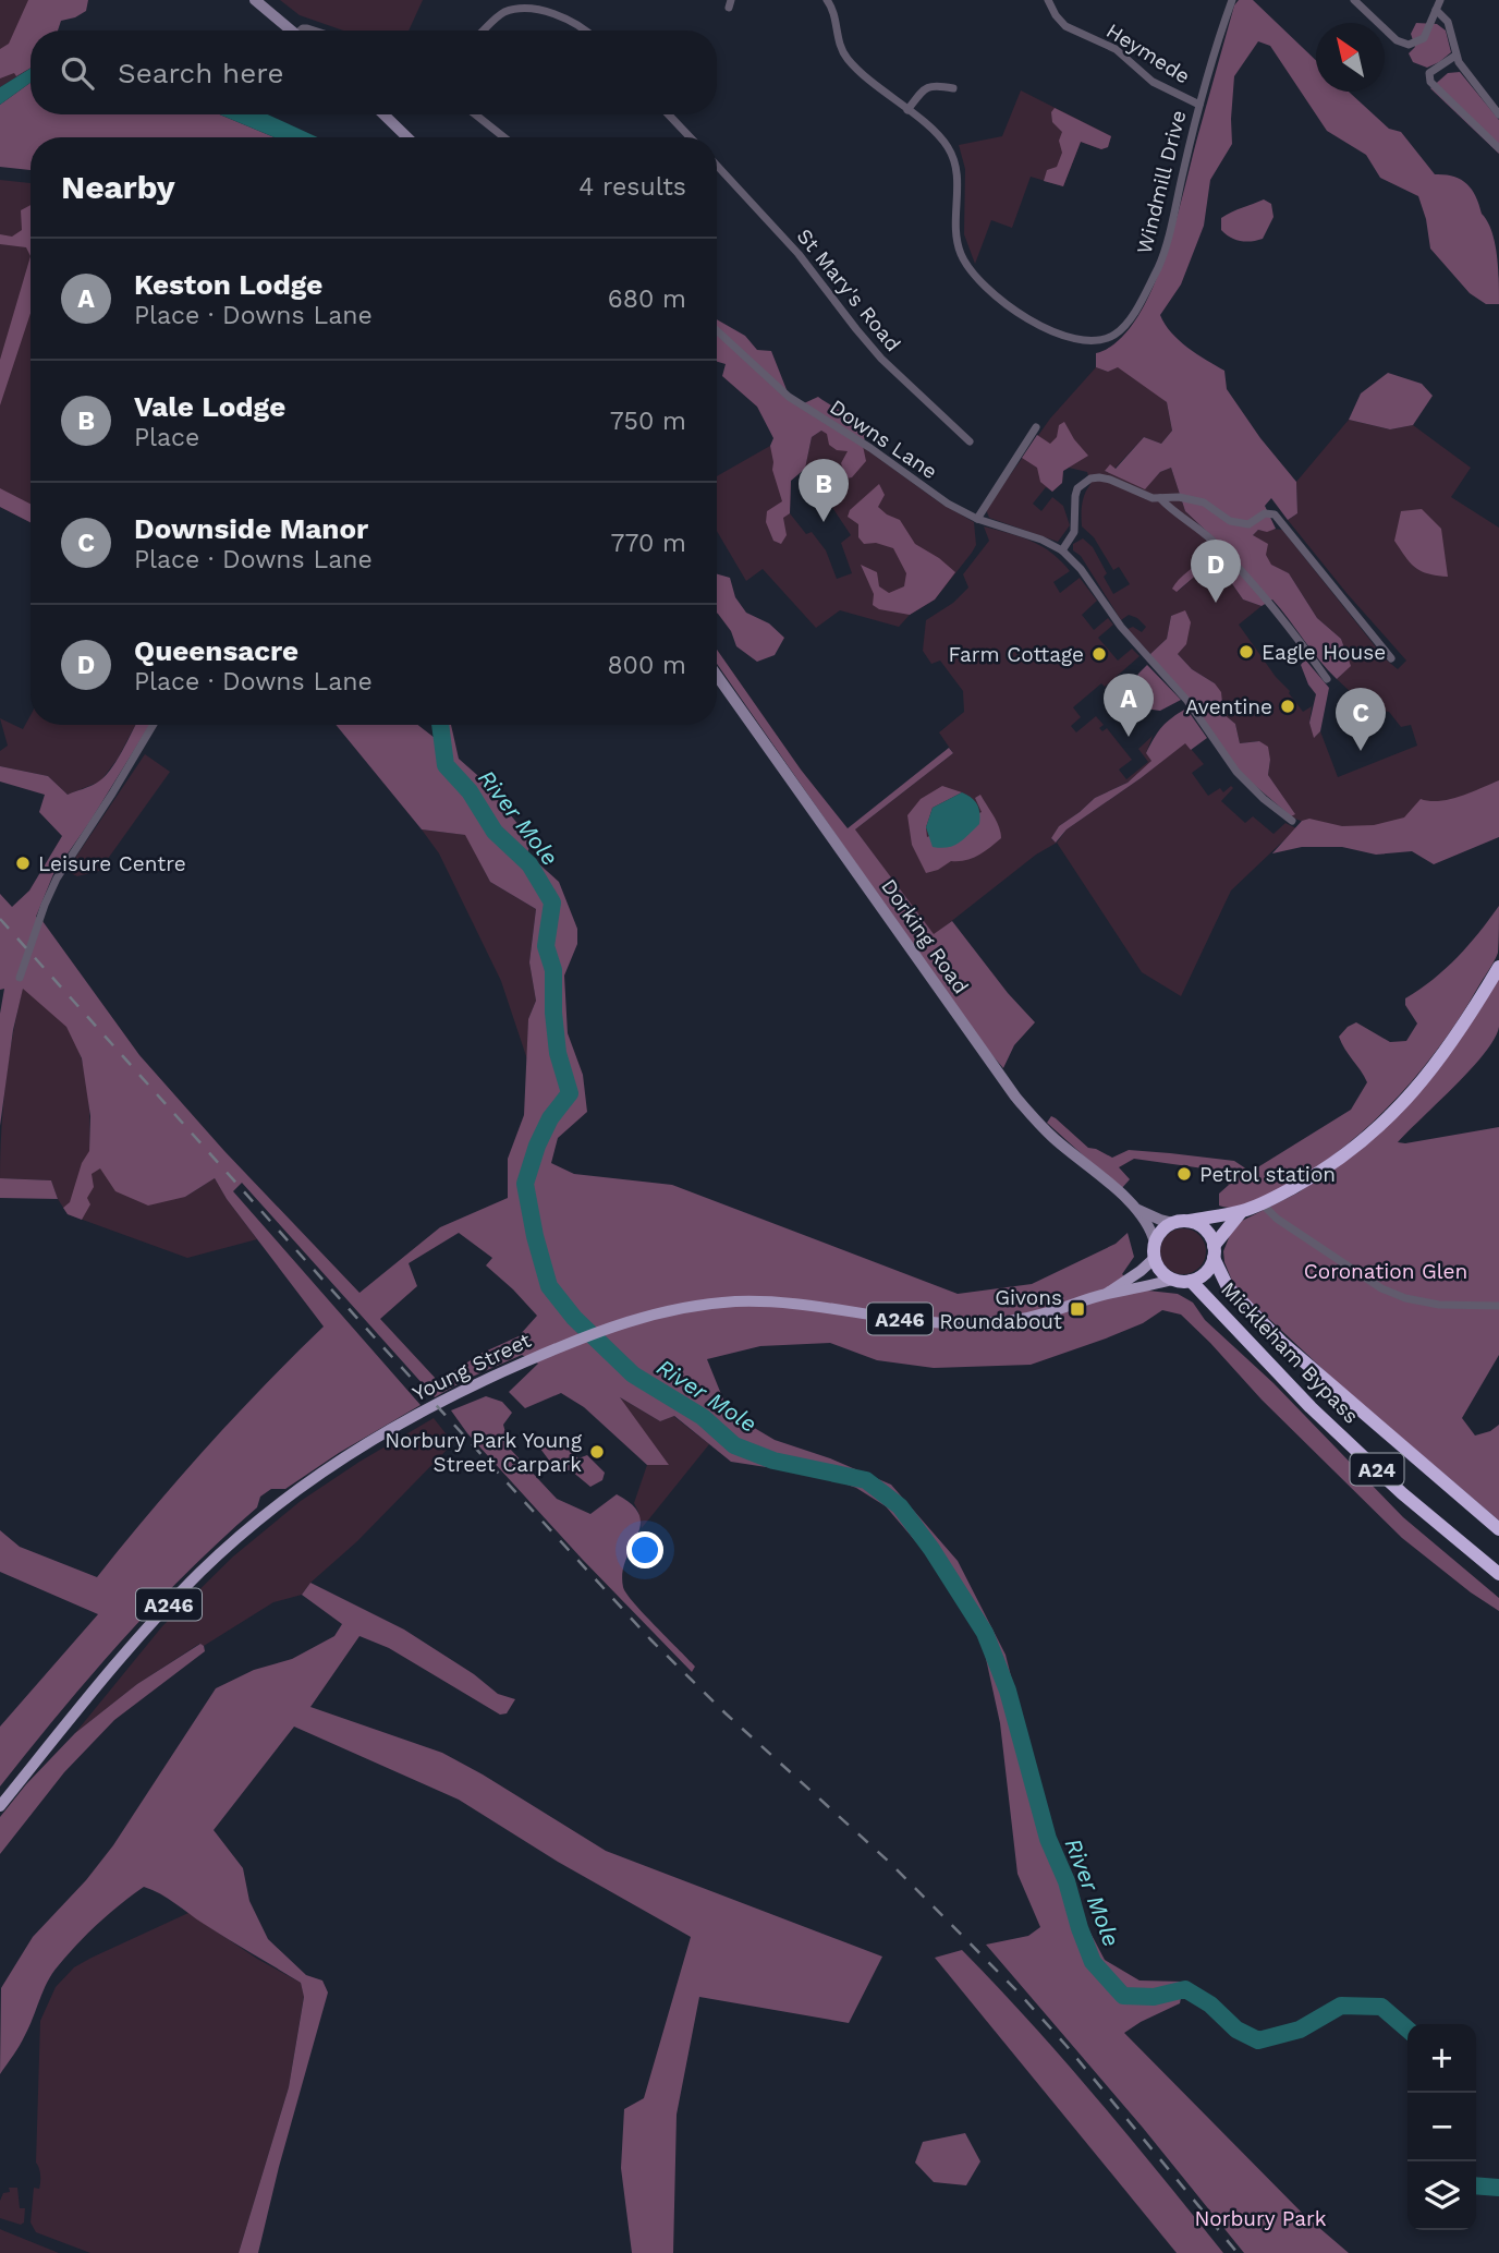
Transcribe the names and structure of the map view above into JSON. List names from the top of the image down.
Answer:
{
  "streets": {
    "highway": ["Mickleham Bypass", "A24"],
    "main road": ["Dorking Road", "A246", "Young Street"],
    "street": [
      "Heymede",
      "Windmill Drive",
      "St Mary's Road",
      "Downs Lane"
    ]
  },
  "crossings": [
    ["Heymede", "Windmill Drive"],
    ["Dorking Road", "Mickleham Bypass"],
    ["Dorking Road", "Young Street"],
    ["Mickleham Bypass", "Young Street"]
  ],
  "water": ["River Mole"],
  "parks": ["Coronation Glen", "Norbury Park"],
  "places": {
    "other": [
      "Eagle House",
      "Farm Cottage",
      "Aventine",
      "Leisure Centre",
      "Petrol station",
      "Norbury Park Young Street Carpark"
    ],
    "transit": ["Givons Roundabout"]
  },
  "north": "top left",
  "page": {
    "search": "Search here",
    "heading": ["Nearby", "4 results"],
    "list": [
      {
        "mark": "A",
        "name": "Keston Lodge",
        "note": "Place · Downs Lane",
        "value": "680 m"
      },
      {
        "mark": "B",
        "name": "Vale Lodge",
        "note": "Place",
        "value": "750 m"
      },
      {
        "mark": "C",
        "name": "Downside Manor",
        "note": "Place · Downs Lane",
        "value": "770 m"
      },
      {
        "mark": "D",
        "name": "Queensacre",
        "note": "Place · Downs Lane",
        "value": "800 m"
      }
    ],
    "pins": [
      "B",
      "D",
      "A",
      "C"
    ],
    "map_buttons": ["+", "−"]
  }
}
